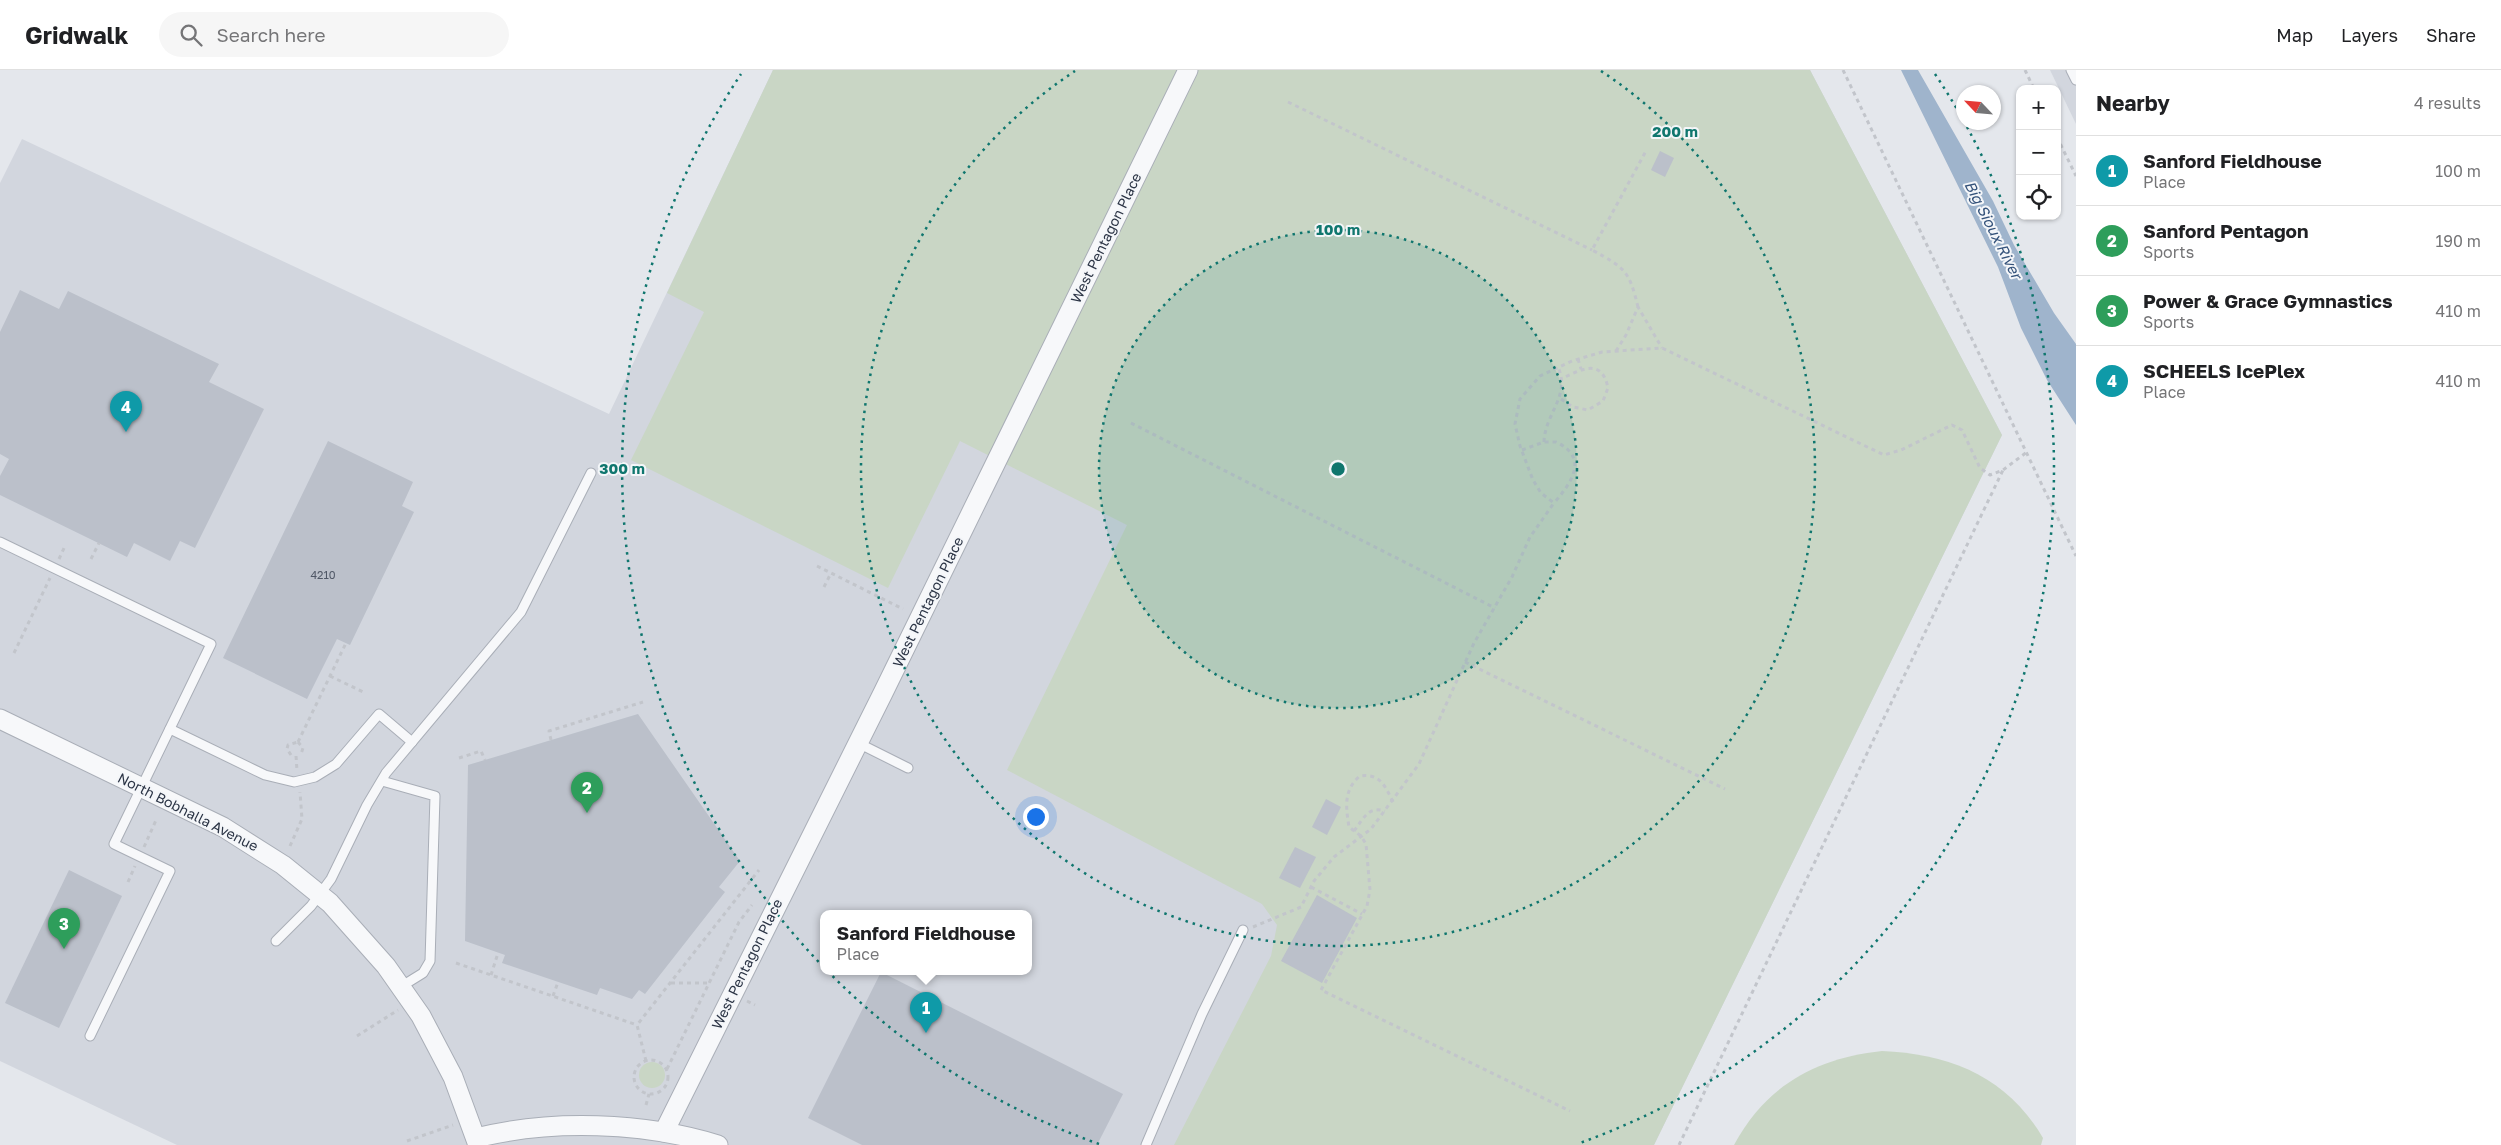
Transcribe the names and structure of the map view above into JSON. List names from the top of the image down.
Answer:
{
  "streets": {
    "street": ["West Pentagon Place", "North Bobhalla Avenue"]
  },
  "water": ["Big Sioux River"],
  "house_numbers": ["4210"],
  "north": "top left",
  "page": {
    "header": "Gridwalk",
    "search": "Search here",
    "nav": ["Map", "Layers", "Share"],
    "heading": ["Nearby", "4 results"],
    "map_buttons": ["+", "−"],
    "list": [
      {
        "mark": "1",
        "name": "Sanford Fieldhouse",
        "note": "Place",
        "value": "100 m"
      },
      {
        "mark": "2",
        "name": "Sanford Pentagon",
        "note": "Sports",
        "value": "190 m"
      },
      {
        "mark": "3",
        "name": "Power & Grace Gymnastics",
        "note": "Sports",
        "value": "410 m"
      },
      {
        "mark": "4",
        "name": "SCHEELS IcePlex",
        "note": "Place",
        "value": "410 m"
      }
    ],
    "pins": [
      "4",
      "2",
      "3",
      "1"
    ],
    "popup": ["Sanford Fieldhouse", "Place"]
  },
  "rings": ["200 m", "100 m", "300 m"]
}
